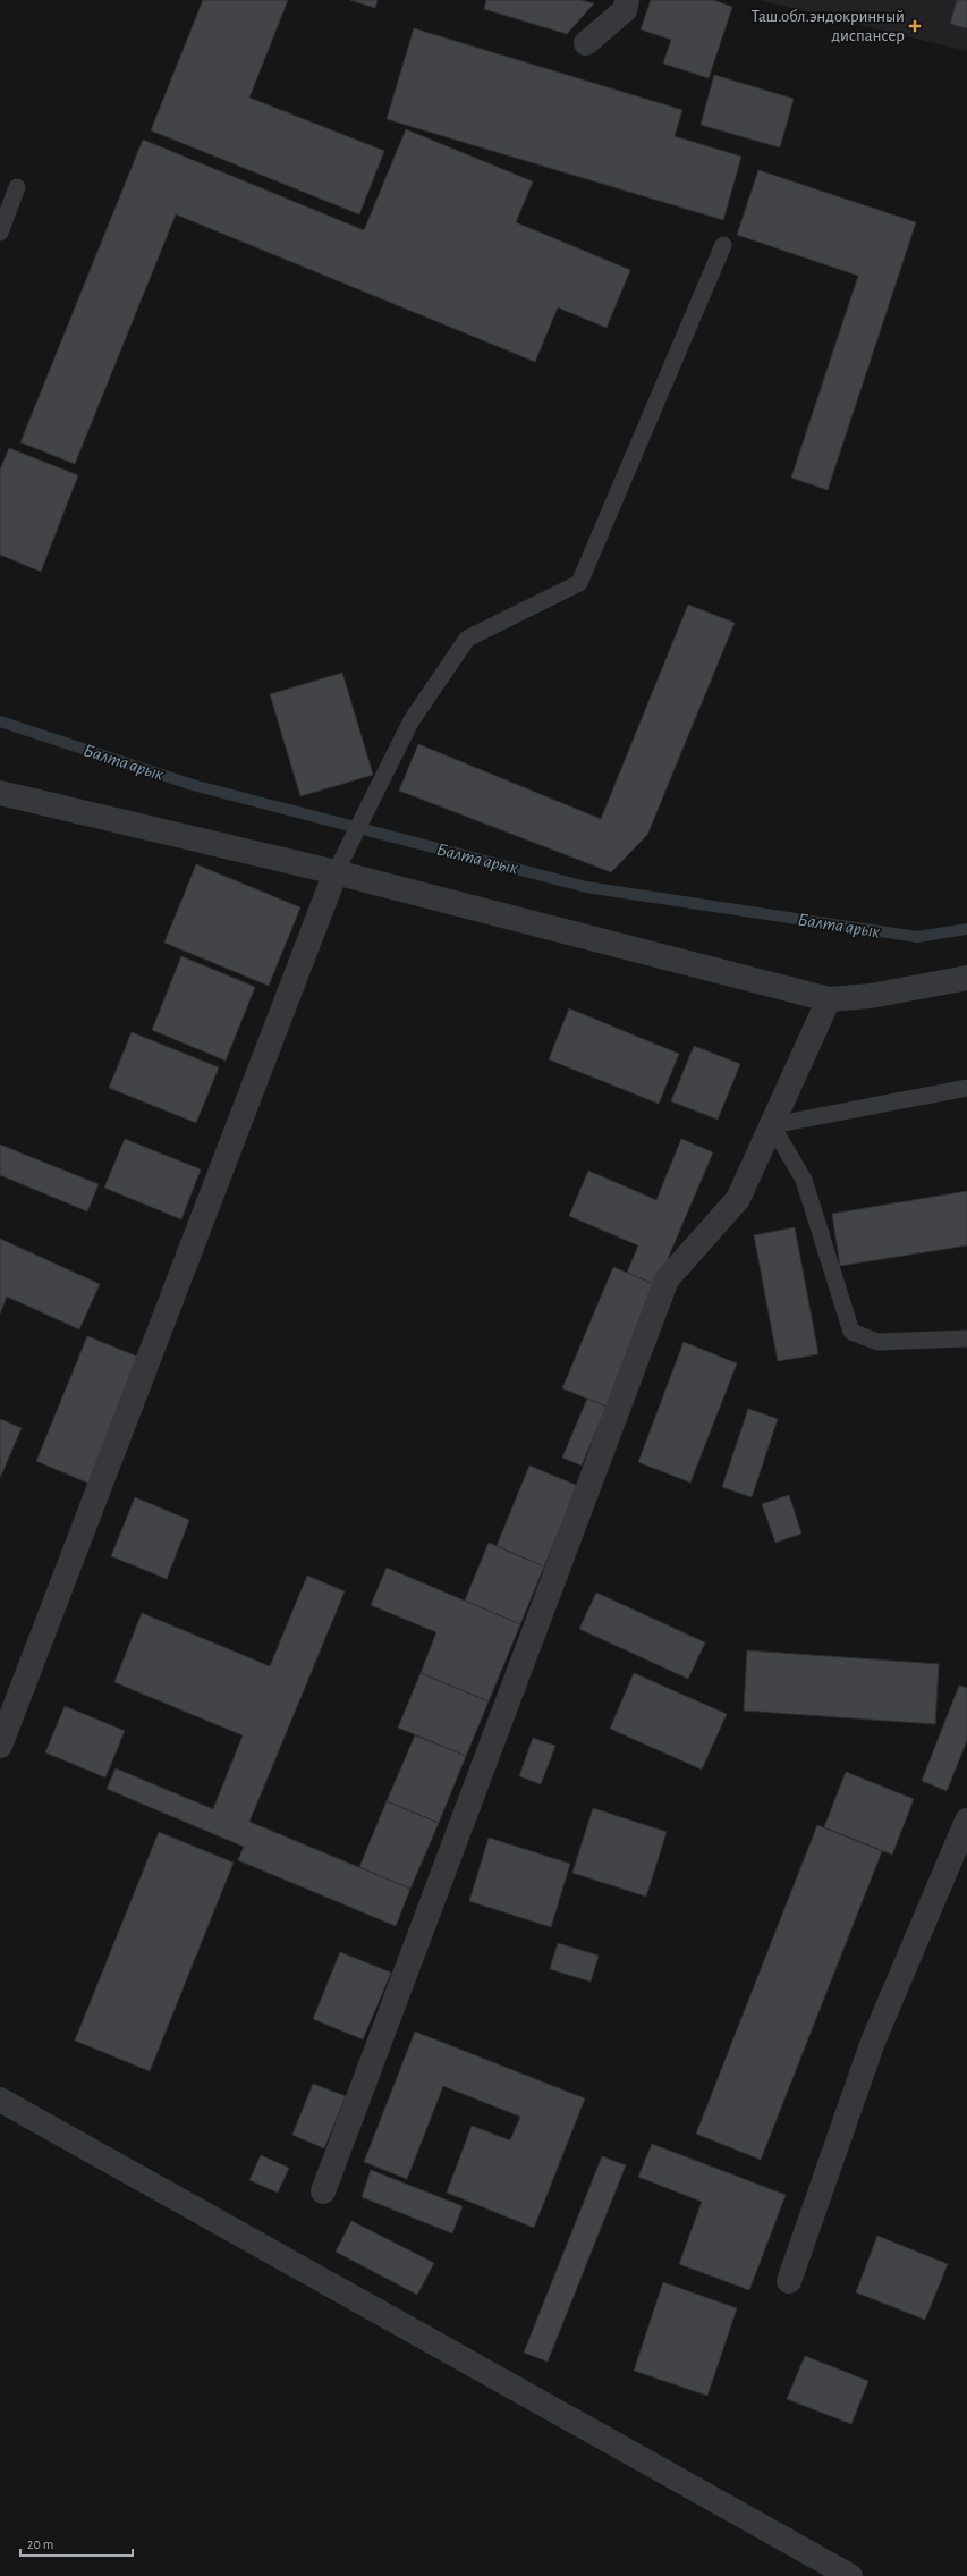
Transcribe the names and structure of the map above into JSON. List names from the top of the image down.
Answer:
{
  "water": ["Балта арык"],
  "places": {
    "health": ["Таш.обл.эндокринный диспансер"]
  },
  "scale_bar": "20 m"
}
